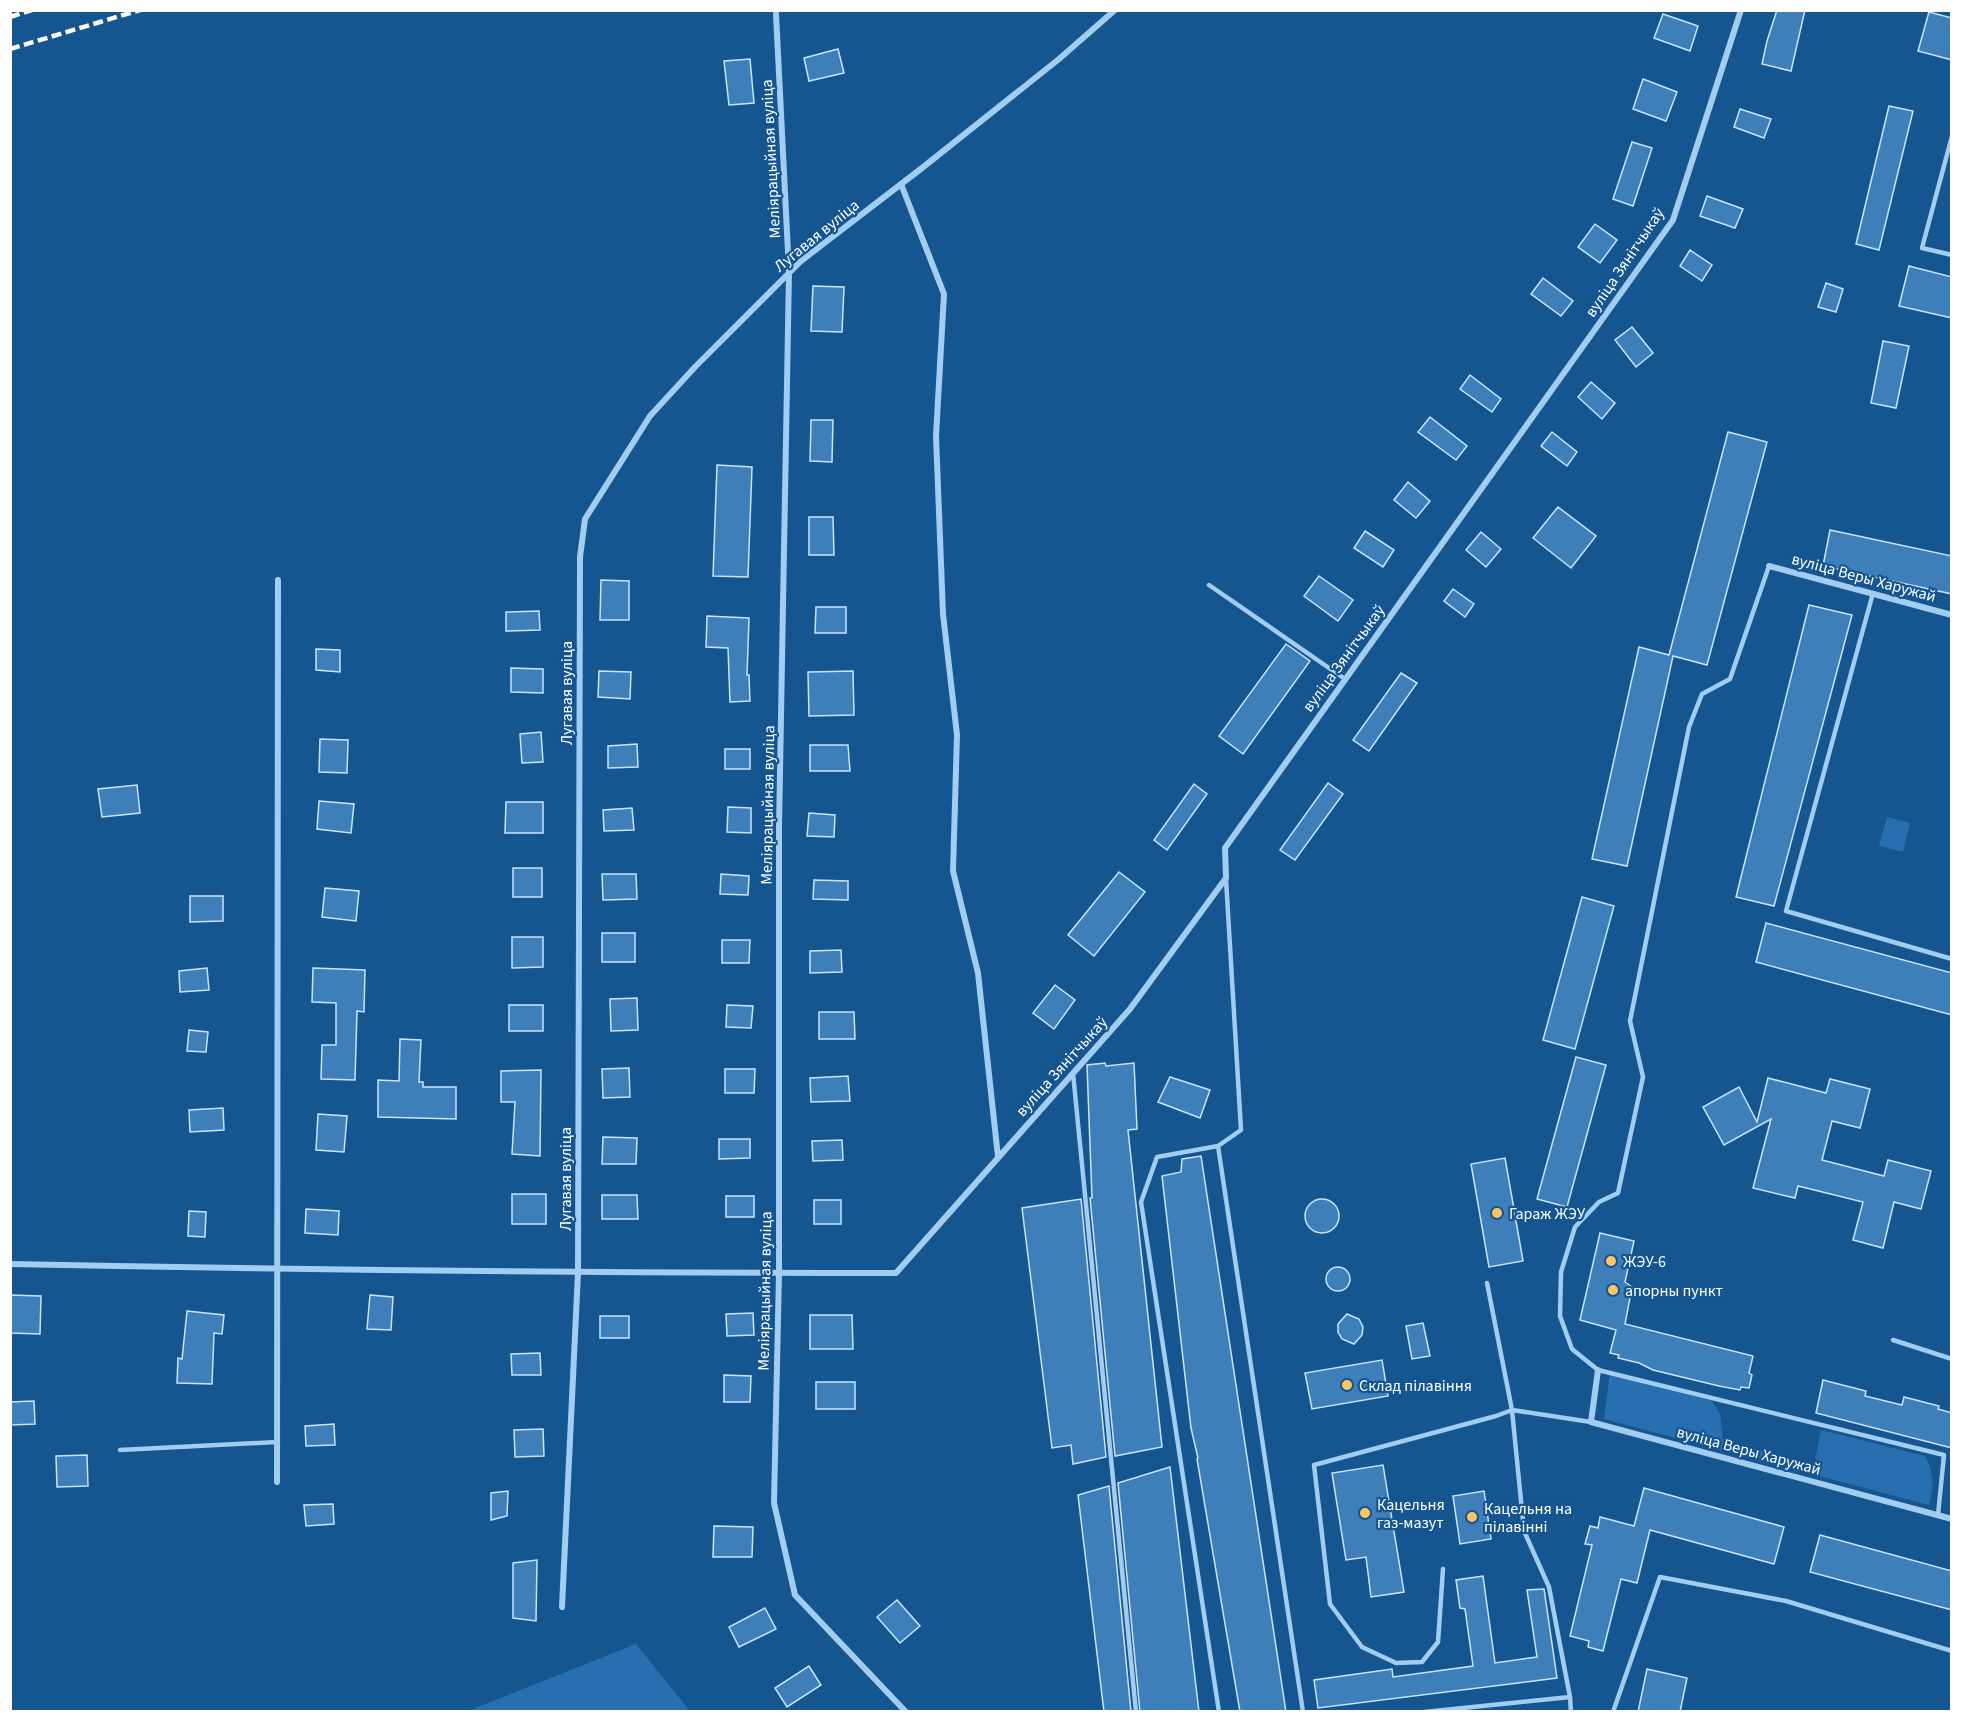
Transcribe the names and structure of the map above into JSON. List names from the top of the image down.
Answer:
{
  "streets": {
    "street": [
      "Меліярацыйная вуліца",
      "Лугавая вуліца",
      "вуліца Зянітчыкаў",
      "вуліца Веры Харужай"
    ]
  },
  "crossings": [
    ["Меліярацыйная вуліца", "Лугавая вуліца"],
    ["Меліярацыйная вуліца", "вуліца Зянітчыкаў"]
  ],
  "places": [
    "Гараж ЖЭУ",
    "ЖЭУ-6",
    "апорны пункт",
    "Склад пілавіння",
    "Кацельня газ-мазут",
    "Кацельня на пілавінні"
  ]
}
